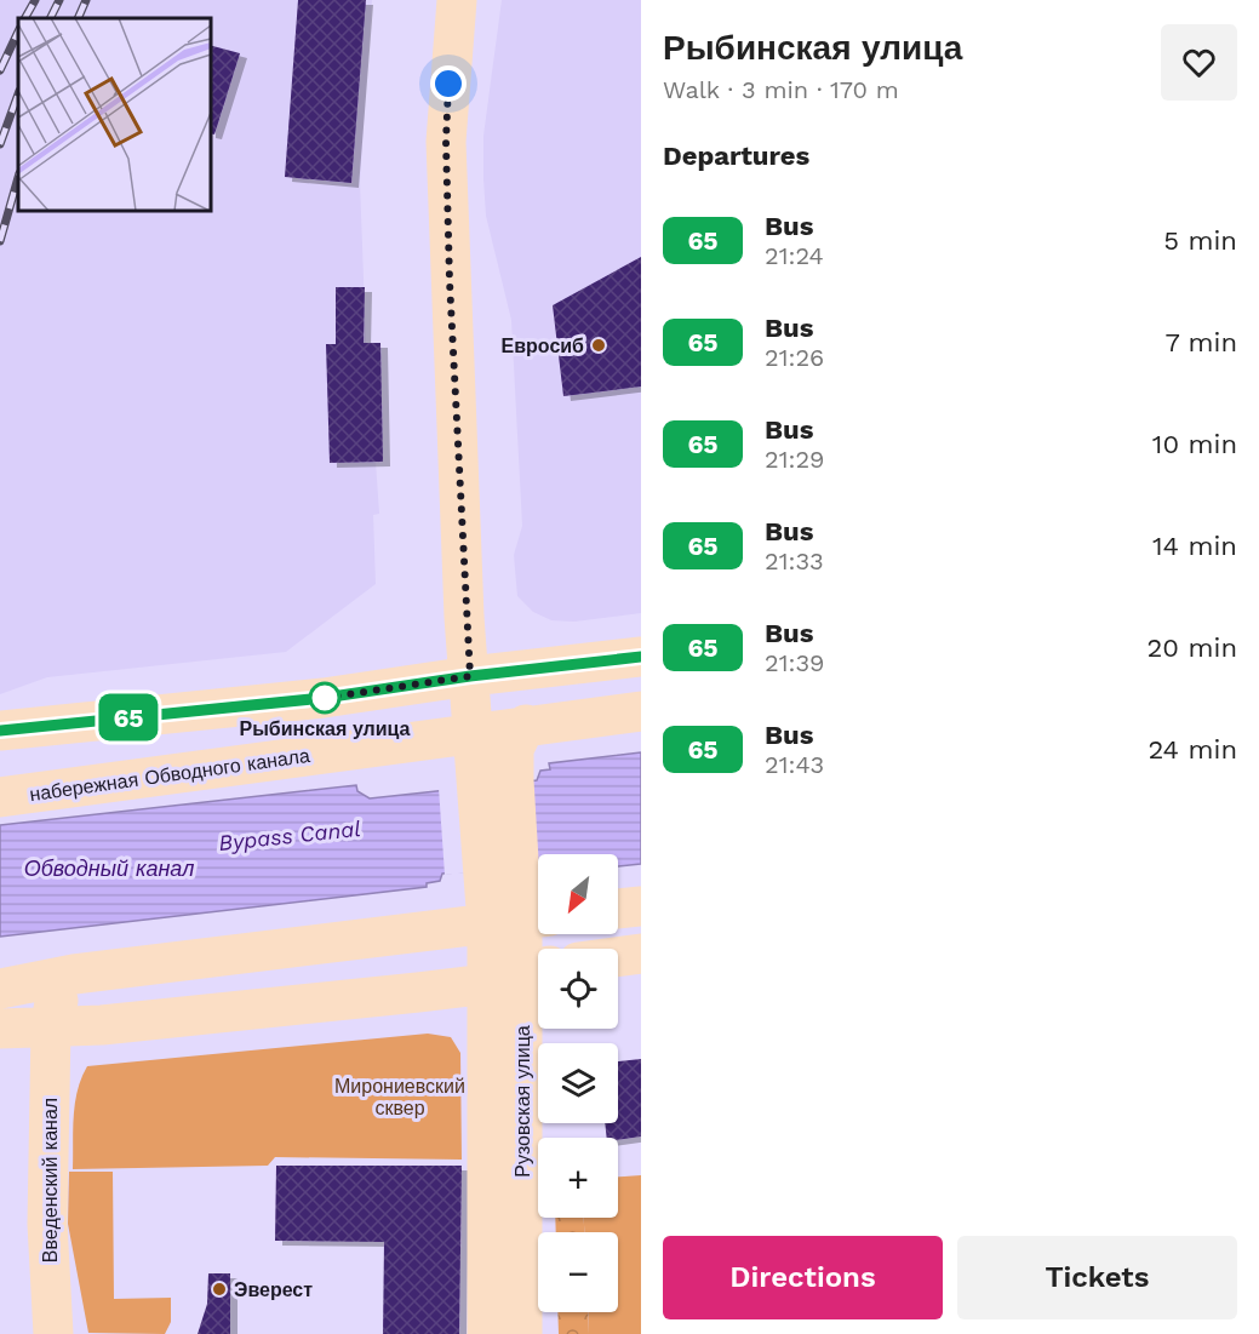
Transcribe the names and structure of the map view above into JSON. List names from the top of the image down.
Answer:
{
  "streets": {
    "main road": ["набережная Обводного канала", "Рузовская улица", "Введенский канал"]
  },
  "water": ["Bypass Canal", "Обводный канал"],
  "parks": ["Мирониевский сквер"],
  "places": ["Евросиб", "Рыбинская улица", "Эверест"],
  "lines": ["bus line 65"],
  "north": "bottom left",
  "page": {
    "on_map": "65",
    "heading": [
      ["Рыбинская улица", "Walk · 3 min · 170 m"],
      "Departures"
    ],
    "list": [
      {
        "mark": "65",
        "name": "Bus",
        "note": "21:24",
        "value": "5 min"
      },
      {
        "mark": "65",
        "name": "Bus",
        "note": "21:26",
        "value": "7 min"
      },
      {
        "mark": "65",
        "name": "Bus",
        "note": "21:29",
        "value": "10 min"
      },
      {
        "mark": "65",
        "name": "Bus",
        "note": "21:33",
        "value": "14 min"
      },
      {
        "mark": "65",
        "name": "Bus",
        "note": "21:39",
        "value": "20 min"
      },
      {
        "mark": "65",
        "name": "Bus",
        "note": "21:43",
        "value": "24 min"
      }
    ],
    "map_buttons": ["+", "−"],
    "buttons": ["Directions", "Tickets"]
  }
}
